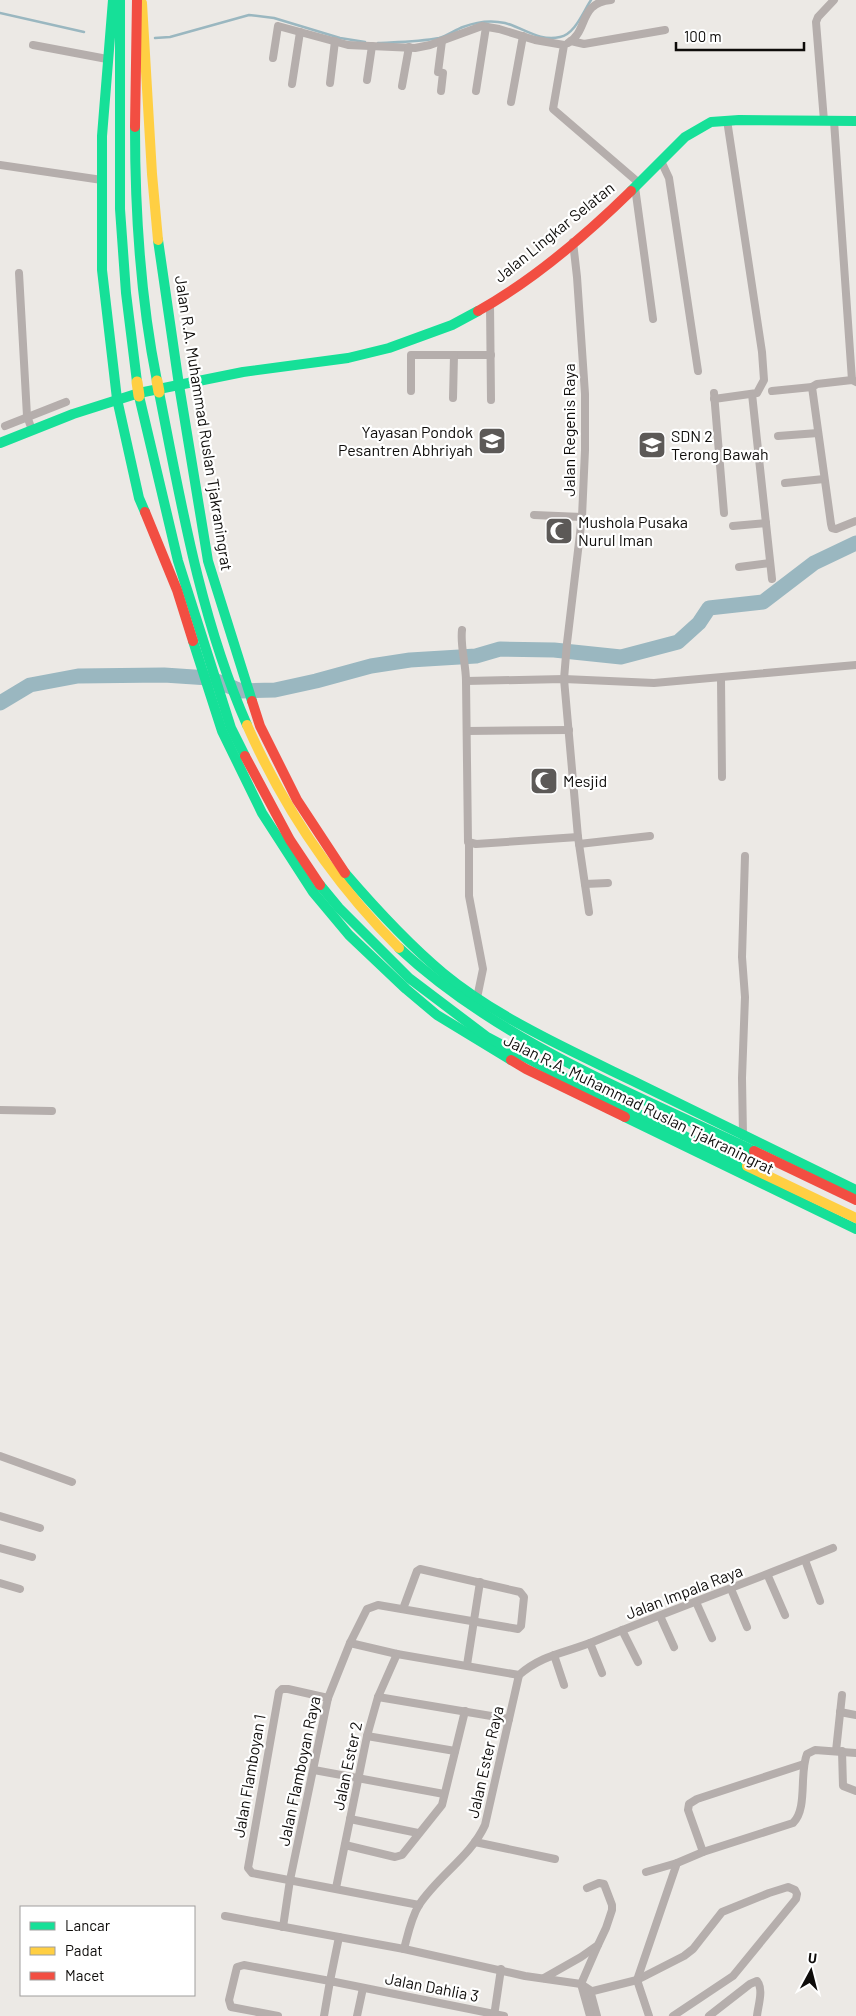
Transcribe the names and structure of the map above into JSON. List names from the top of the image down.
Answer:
{
  "streets": {
    "main road": ["Jalan Lingkar Selatan", "Jalan R.A. Muhammad Ruslan Tjakraningrat"],
    "street": [
      "Jalan Regenis Raya",
      "Jalan Impala Raya",
      "Jalan Ester Raya",
      "Jalan Ester 2",
      "Jalan Flamboyan Raya",
      "Jalan Flamboyan 1",
      "Jalan Dahlia 3"
    ]
  },
  "crossings": [
    ["Jalan Lingkar Selatan", "Jalan R.A. Muhammad Ruslan Tjakraningrat"],
    ["Jalan Lingkar Selatan", "Jalan Regenis Raya"],
    ["Jalan Impala Raya", "Jalan Ester Raya"],
    ["Jalan Flamboyan Raya", "Jalan Flamboyan 1"]
  ],
  "places": {
    "school or university": ["Yayasan Pondok Pesantren Abhriyah", "SDN 2 Terong Bawah"],
    "mosque": ["Mushola Pusaka Nurul Iman", "Mesjid"]
  },
  "legend": ["Lancar", "Padat", "Macet"],
  "scale_bar": "100 m",
  "north": "top"
}
